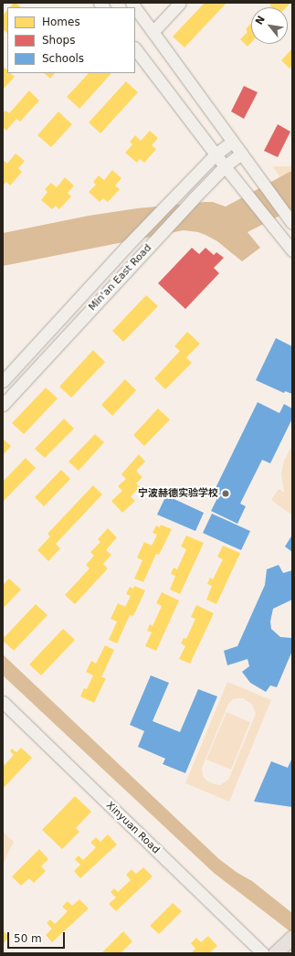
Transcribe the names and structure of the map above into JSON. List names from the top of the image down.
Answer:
{
  "streets": {
    "main road": ["Min'an East Road", "Xinyuan Road"]
  },
  "places": ["宁波赫德实验学校"],
  "legend": ["Homes", "Shops", "Schools"],
  "scale_bar": "50 m",
  "north": "top left"
}
